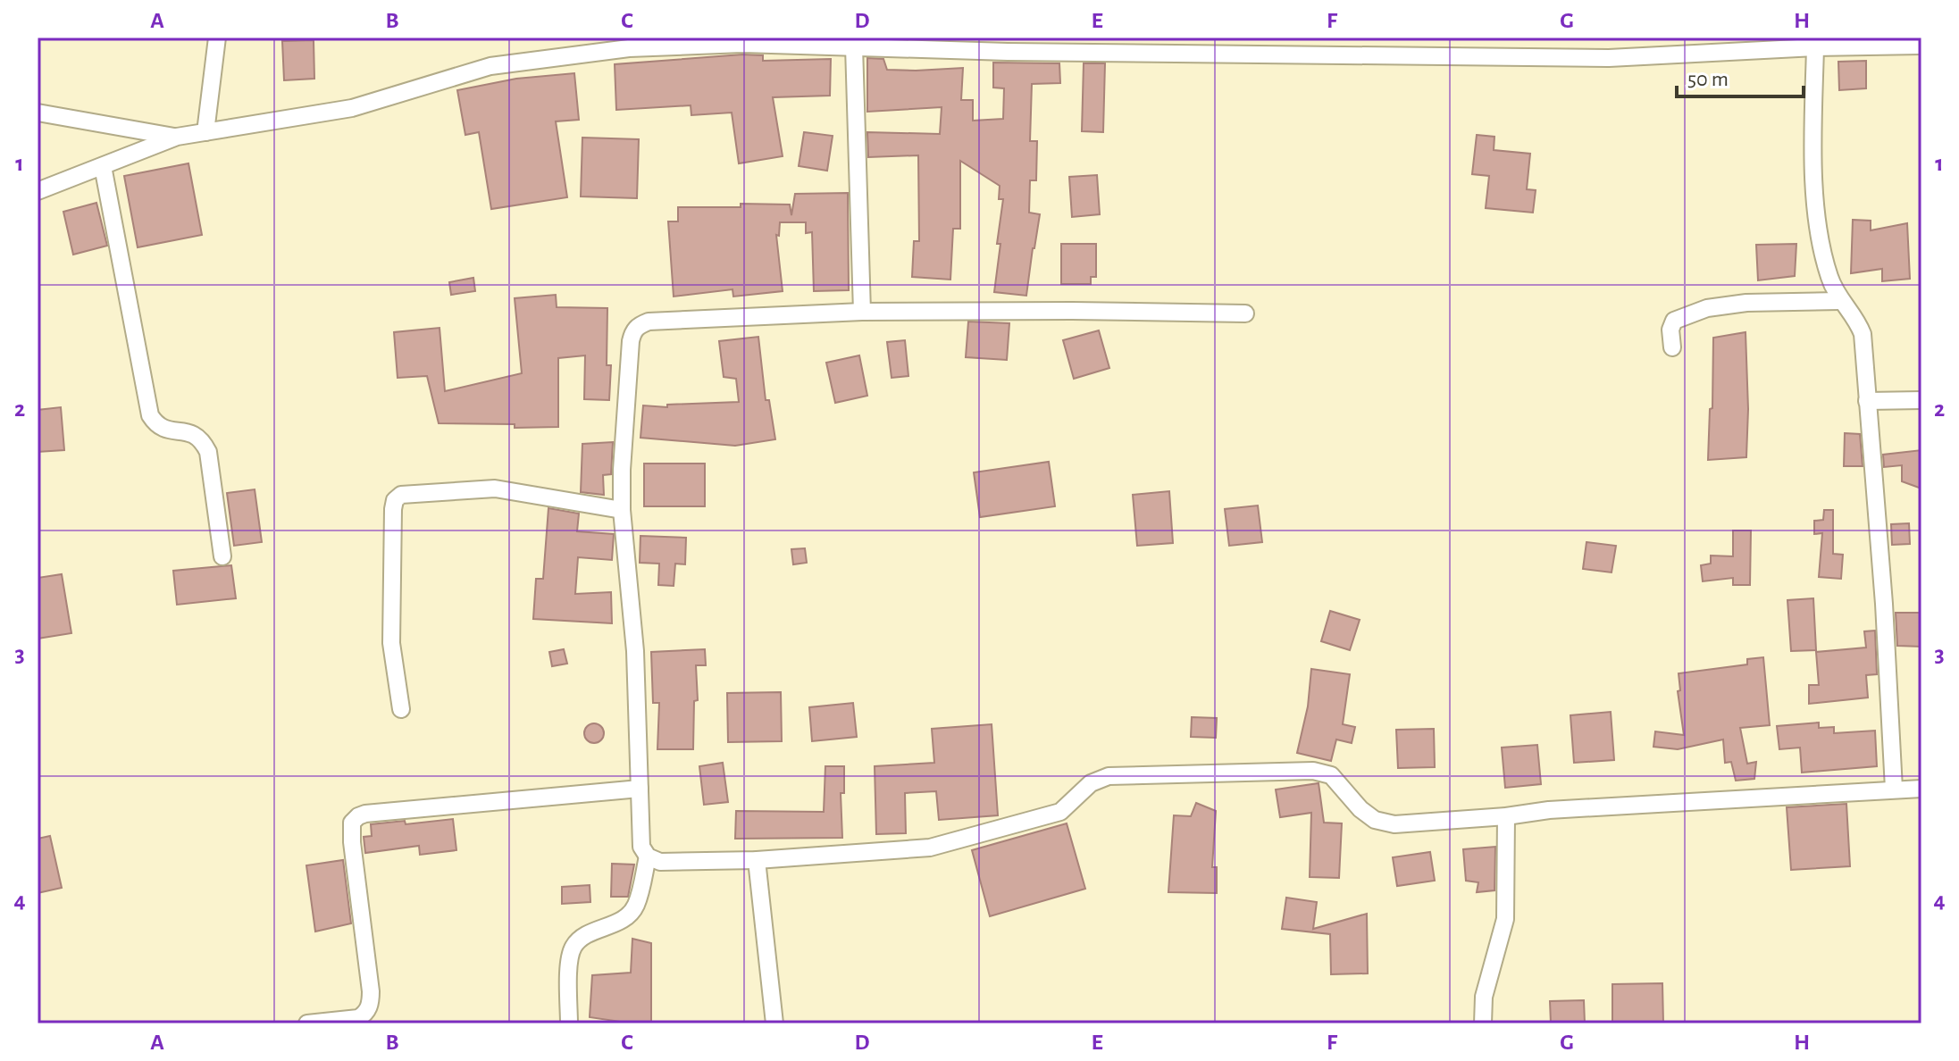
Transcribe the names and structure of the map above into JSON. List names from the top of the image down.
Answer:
{
  "scale_bar": "50 m",
  "grid": {
    "columns": [
      "A",
      "B",
      "C",
      "D",
      "E",
      "F",
      "G",
      "H"
    ],
    "rows": [
      "1",
      "2",
      "3",
      "4"
    ]
  }
}
